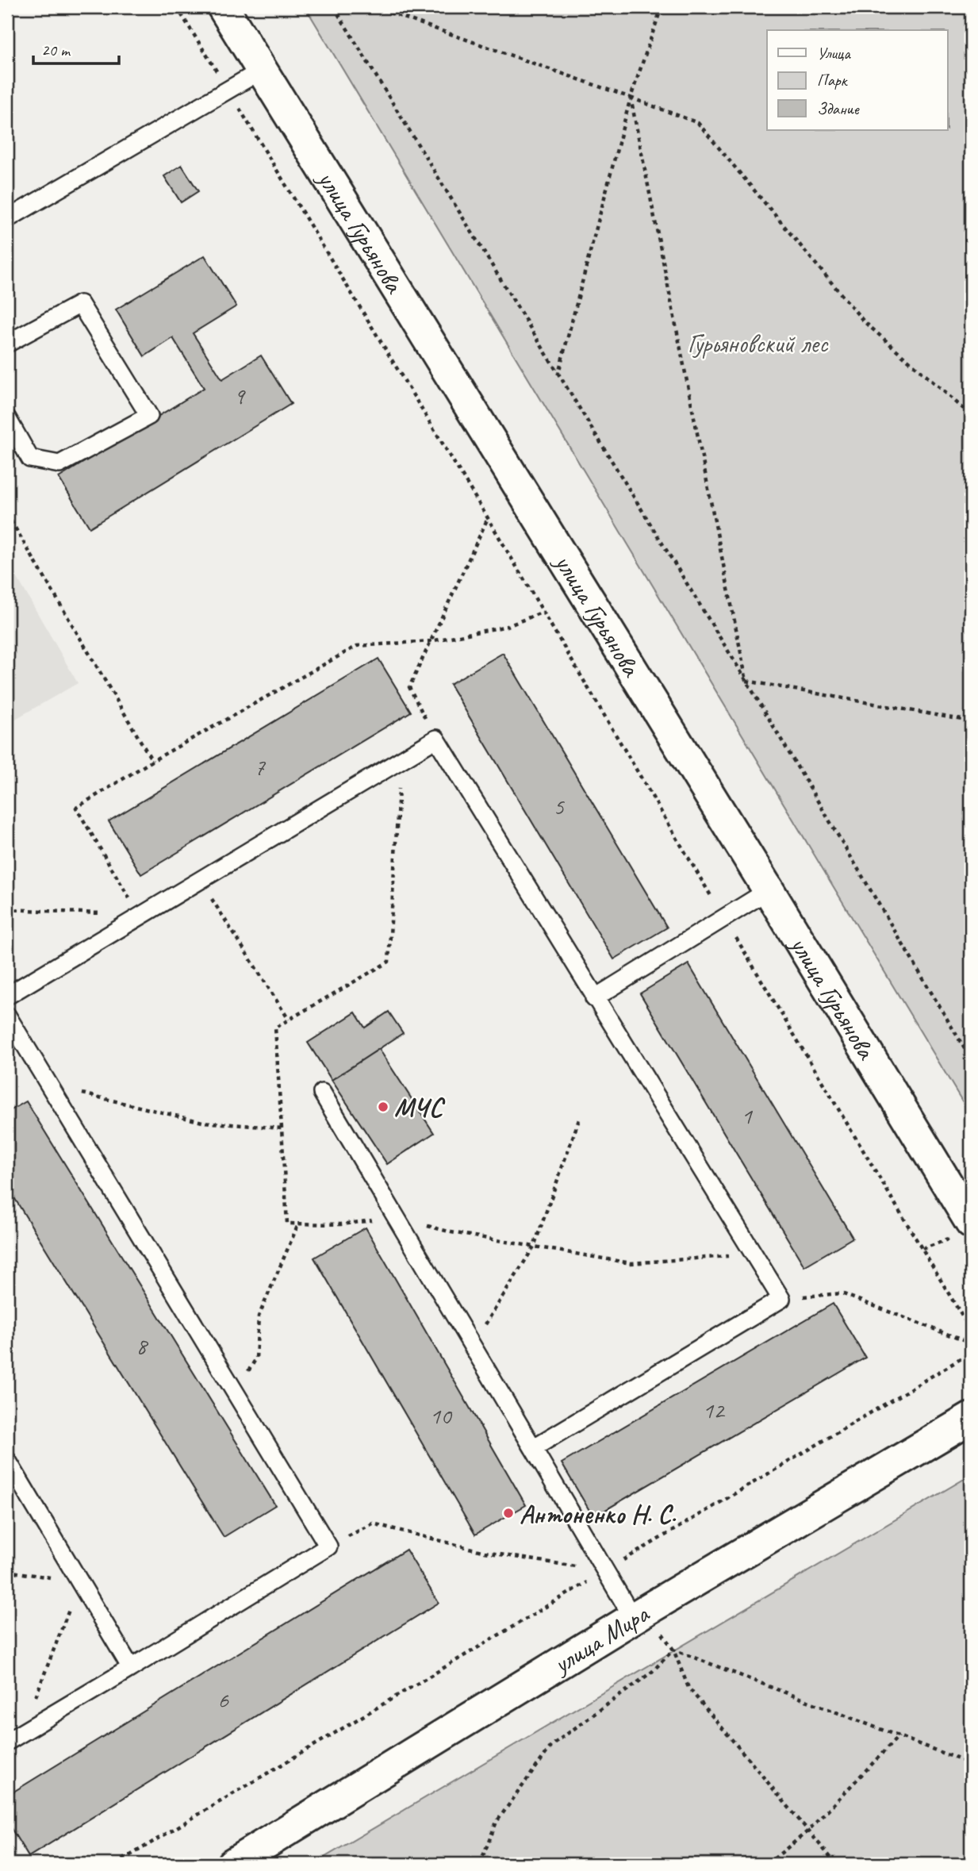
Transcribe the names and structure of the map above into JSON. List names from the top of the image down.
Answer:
{
  "streets": {
    "street": ["улица Гурьянова", "улица Мира"]
  },
  "parks": ["Гурьяновский лес"],
  "places": ["МЧС", "Антоненко Н. С."],
  "house_numbers": [
    "9",
    "7",
    "5",
    "1",
    "8",
    "12",
    "10",
    "6"
  ],
  "legend": ["Улица", "Парк", "Здание"],
  "scale_bar": "20 m"
}
